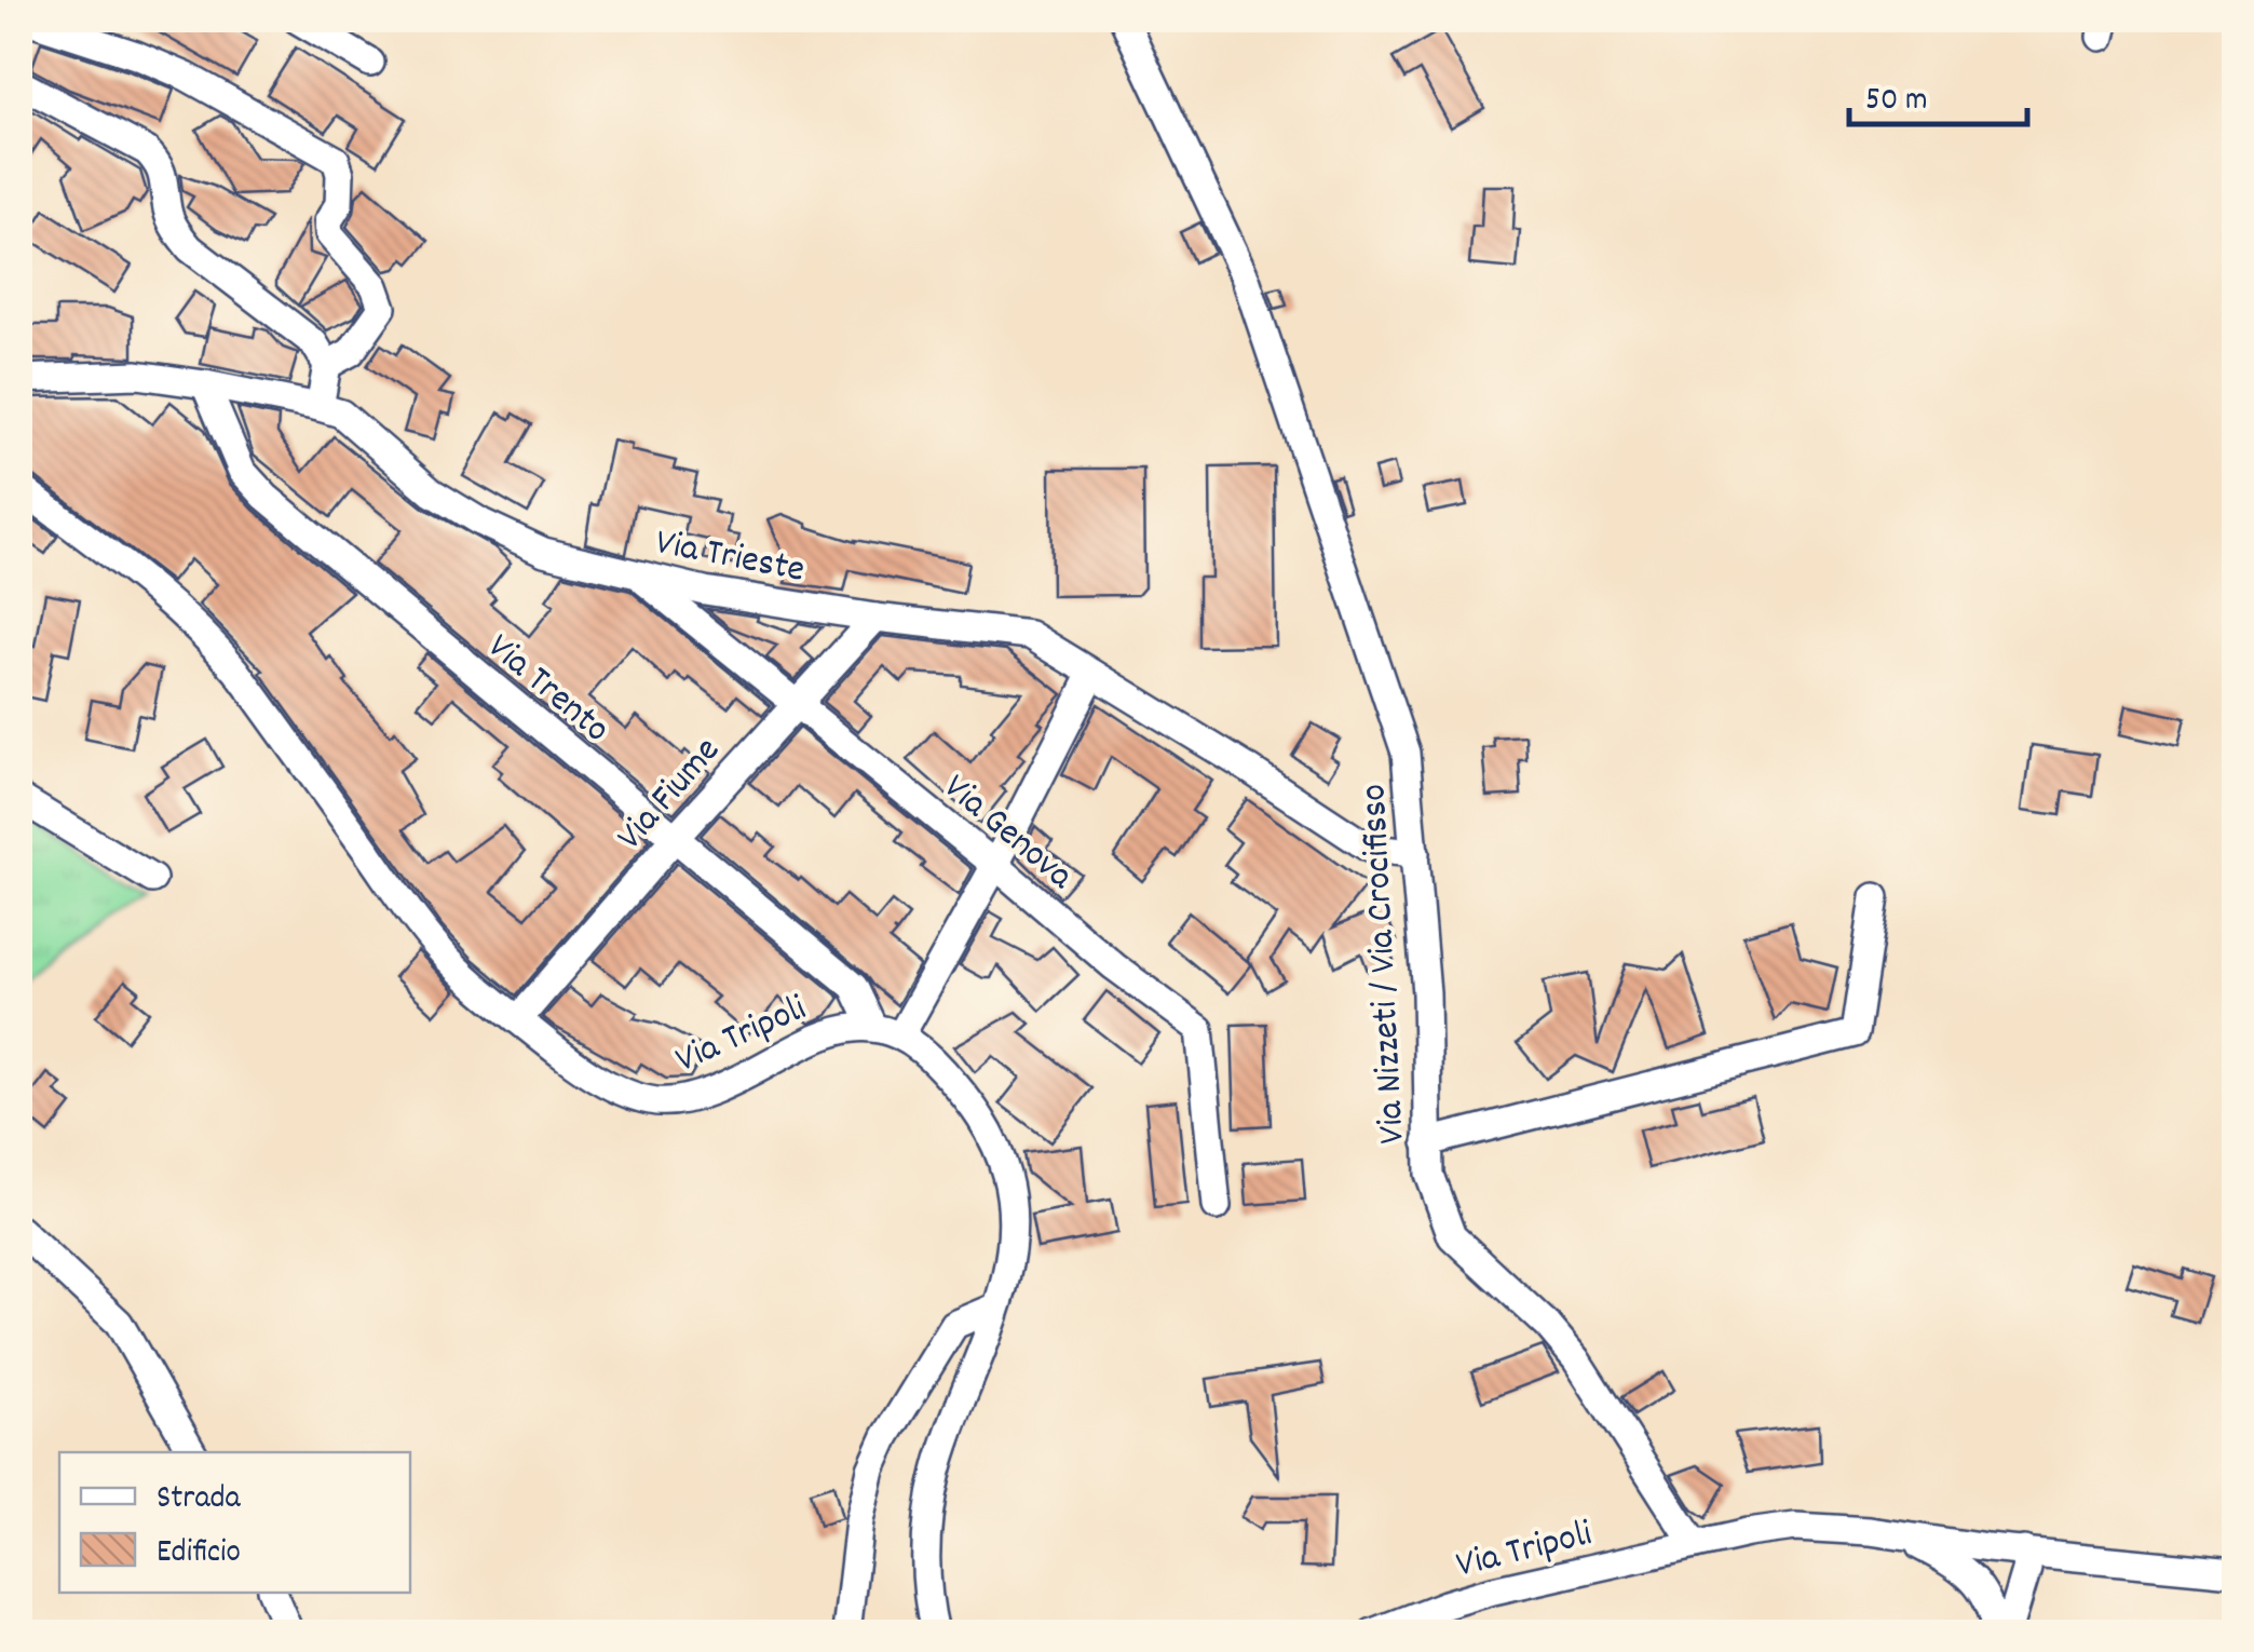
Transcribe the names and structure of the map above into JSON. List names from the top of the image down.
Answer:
{
  "streets": {
    "street": [
      "Via Trieste",
      "Via Trento",
      "Via Fiume",
      "Via Genova",
      "Via Nizzeti / Via Crocifisso",
      "Via Tripoli"
    ]
  },
  "crossings": [
    ["Via Trieste", "Via Trento"],
    ["Via Trieste", "Via Fiume"],
    ["Via Trieste", "Via Genova"],
    ["Via Trieste", "Via Nizzeti / Via Crocifisso"],
    ["Via Trento", "Via Fiume"],
    ["Via Trento", "Via Tripoli"],
    ["Via Fiume", "Via Genova"],
    ["Via Fiume", "Via Tripoli"],
    ["Via Nizzeti / Via Crocifisso", "Via Tripoli"]
  ],
  "legend": ["Strada", "Edificio"],
  "scale_bar": "50 m"
}
